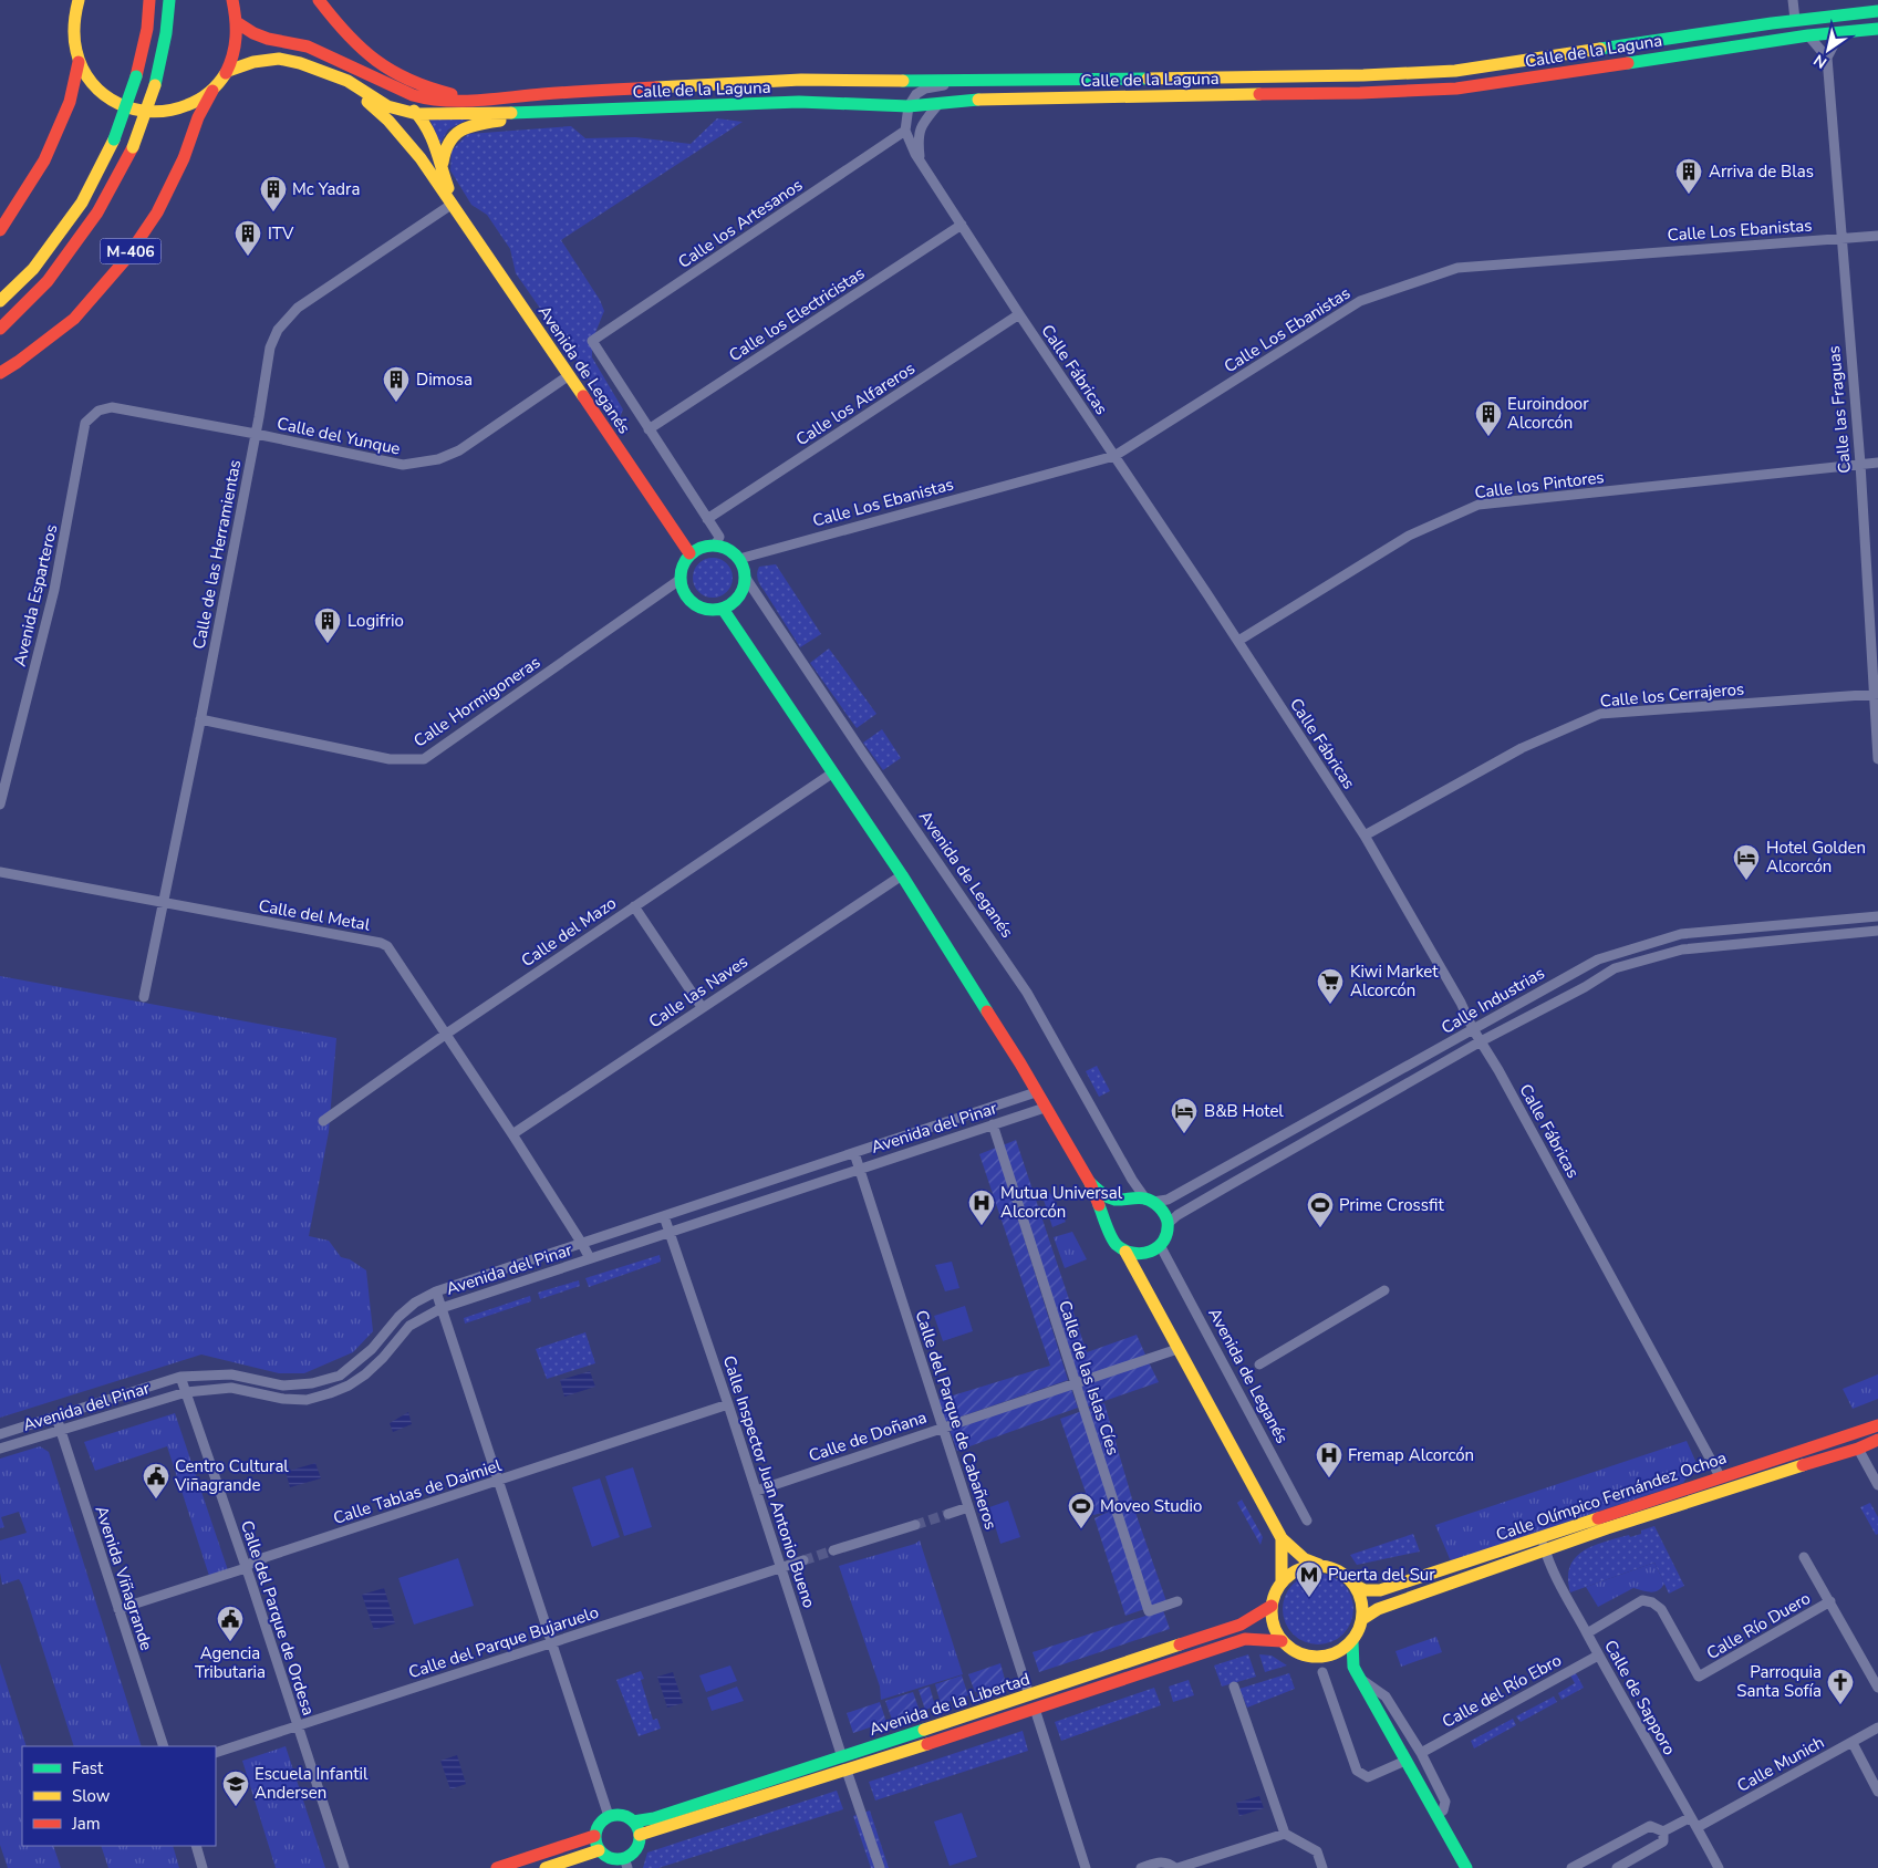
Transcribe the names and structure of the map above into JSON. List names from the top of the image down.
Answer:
{
  "streets": {
    "main road": [
      "Calle de la Laguna",
      "M-406",
      "Avenida de Leganés",
      "Calle Olímpico Fernández Ochoa",
      "Avenida de la Libertad"
    ],
    "street": [
      "Calle los Artesanos",
      "Calle Los Ebanistas",
      "Calle los Electricistas",
      "Calle Fábricas",
      "Calle los Alfareros",
      "Calle las Fraguas",
      "Calle del Yunque",
      "Calle los Pintores",
      "Calle de las Herramientas",
      "Avenida Esparteros",
      "Calle los Cerrajeros",
      "Calle Hormigoneras",
      "Calle del Metal",
      "Calle del Mazo",
      "Calle las Naves",
      "Calle Industrias",
      "Avenida del Pinar",
      "Calle de las Islas Cíes",
      "Calle del Parque de Cabañeros",
      "Calle de Doñana",
      "Calle Inspector Juan Antonio Bueno",
      "Calle Tablas de Daimiel",
      "Avenida Viñagrande",
      "Calle del Parque de Ordesa",
      "Calle Río Duero",
      "Calle del Parque Bujaruelo",
      "Calle del Río Ebro",
      "Calle de Sapporo",
      "Calle Munich"
    ]
  },
  "crossings": [
    ["Calle de la Laguna", "Avenida de Leganés"],
    ["Calle los Artesanos", "Avenida de Leganés"],
    ["Calle los Artesanos", "Calle Fábricas"],
    ["Calle Los Ebanistas", "Avenida de Leganés"],
    ["Calle Los Ebanistas", "Calle Fábricas"],
    ["Calle Los Ebanistas", "Calle las Fraguas"],
    ["Calle Los Ebanistas", "Calle Hormigoneras"],
    ["Calle los Electricistas", "Avenida de Leganés"],
    ["Calle los Electricistas", "Calle Fábricas"],
    ["Avenida de Leganés", "Calle los Alfareros"],
    ["Avenida de Leganés", "Calle del Yunque"],
    ["Avenida de Leganés", "Calle de las Herramientas"],
    ["Avenida de Leganés", "Calle Hormigoneras"],
    ["Avenida de Leganés", "Calle Industrias"],
    ["Calle Fábricas", "Calle los Alfareros"],
    ["Calle Fábricas", "Calle los Pintores"],
    ["Calle Fábricas", "Calle los Cerrajeros"],
    ["Calle Fábricas", "Calle Industrias"],
    ["Calle Fábricas", "Calle Olímpico Fernández Ochoa"],
    ["Calle las Fraguas", "Calle los Pintores"],
    ["Calle las Fraguas", "Calle los Cerrajeros"],
    ["Calle del Yunque", "Calle de las Herramientas"],
    ["Calle del Yunque", "Avenida Esparteros"],
    ["Calle de las Herramientas", "Calle Hormigoneras"],
    ["Calle de las Herramientas", "Calle del Metal"],
    ["Calle del Metal", "Calle del Mazo"],
    ["Calle del Metal", "Calle las Naves"],
    ["Calle del Metal", "Avenida del Pinar"],
    ["Avenida del Pinar", "Calle de las Islas Cíes"],
    ["Avenida del Pinar", "Calle del Parque de Cabañeros"],
    ["Avenida del Pinar", "Calle Inspector Juan Antonio Bueno"],
    ["Avenida del Pinar", "Avenida Viñagrande"],
    ["Avenida del Pinar", "Calle del Parque de Ordesa"],
    ["Calle de las Islas Cíes", "Calle de Doñana"],
    ["Calle del Parque de Cabañeros", "Calle de Doñana"],
    ["Calle del Parque de Cabañeros", "Avenida de la Libertad"],
    ["Calle de Doñana", "Calle Inspector Juan Antonio Bueno"],
    ["Calle Inspector Juan Antonio Bueno", "Calle Tablas de Daimiel"],
    ["Calle Inspector Juan Antonio Bueno", "Calle del Parque Bujaruelo"],
    ["Calle Inspector Juan Antonio Bueno", "Avenida de la Libertad"],
    ["Calle Tablas de Daimiel", "Avenida Viñagrande"],
    ["Calle Tablas de Daimiel", "Calle del Parque de Ordesa"],
    ["Calle Olímpico Fernández Ochoa", "Calle de Sapporo"],
    ["Calle Olímpico Fernández Ochoa", "Avenida de la Libertad"],
    ["Calle del Parque de Ordesa", "Calle del Parque Bujaruelo"],
    ["Calle Río Duero", "Calle de Sapporo"],
    ["Calle del Río Ebro", "Calle de Sapporo"],
    ["Calle de Sapporo", "Calle Munich"]
  ],
  "places": {
    "building": [
      "Arriva de Blas",
      "Mc Yadra",
      "ITV",
      "Dimosa",
      "Euroindoor Alcorcón",
      "Logifrio"
    ],
    "hotel": ["Hotel Golden Alcorcón", "B&B Hotel"],
    "supermarket": ["Kiwi Market Alcorcón"],
    "hospital": ["Mutua Universal Alcorcón", "Fremap Alcorcón"],
    "sports": ["Prime Crossfit", "Moveo Studio"],
    "public building": ["Centro Cultural Viñagrande", "Agencia Tributaria"],
    "metro station": ["Puerta del Sur"],
    "church": ["Parroquia Santa Sofía"],
    "school or university": ["Escuela Infantil Andersen"]
  },
  "legend": ["Fast", "Slow", "Jam"],
  "north": "bottom left"
}
